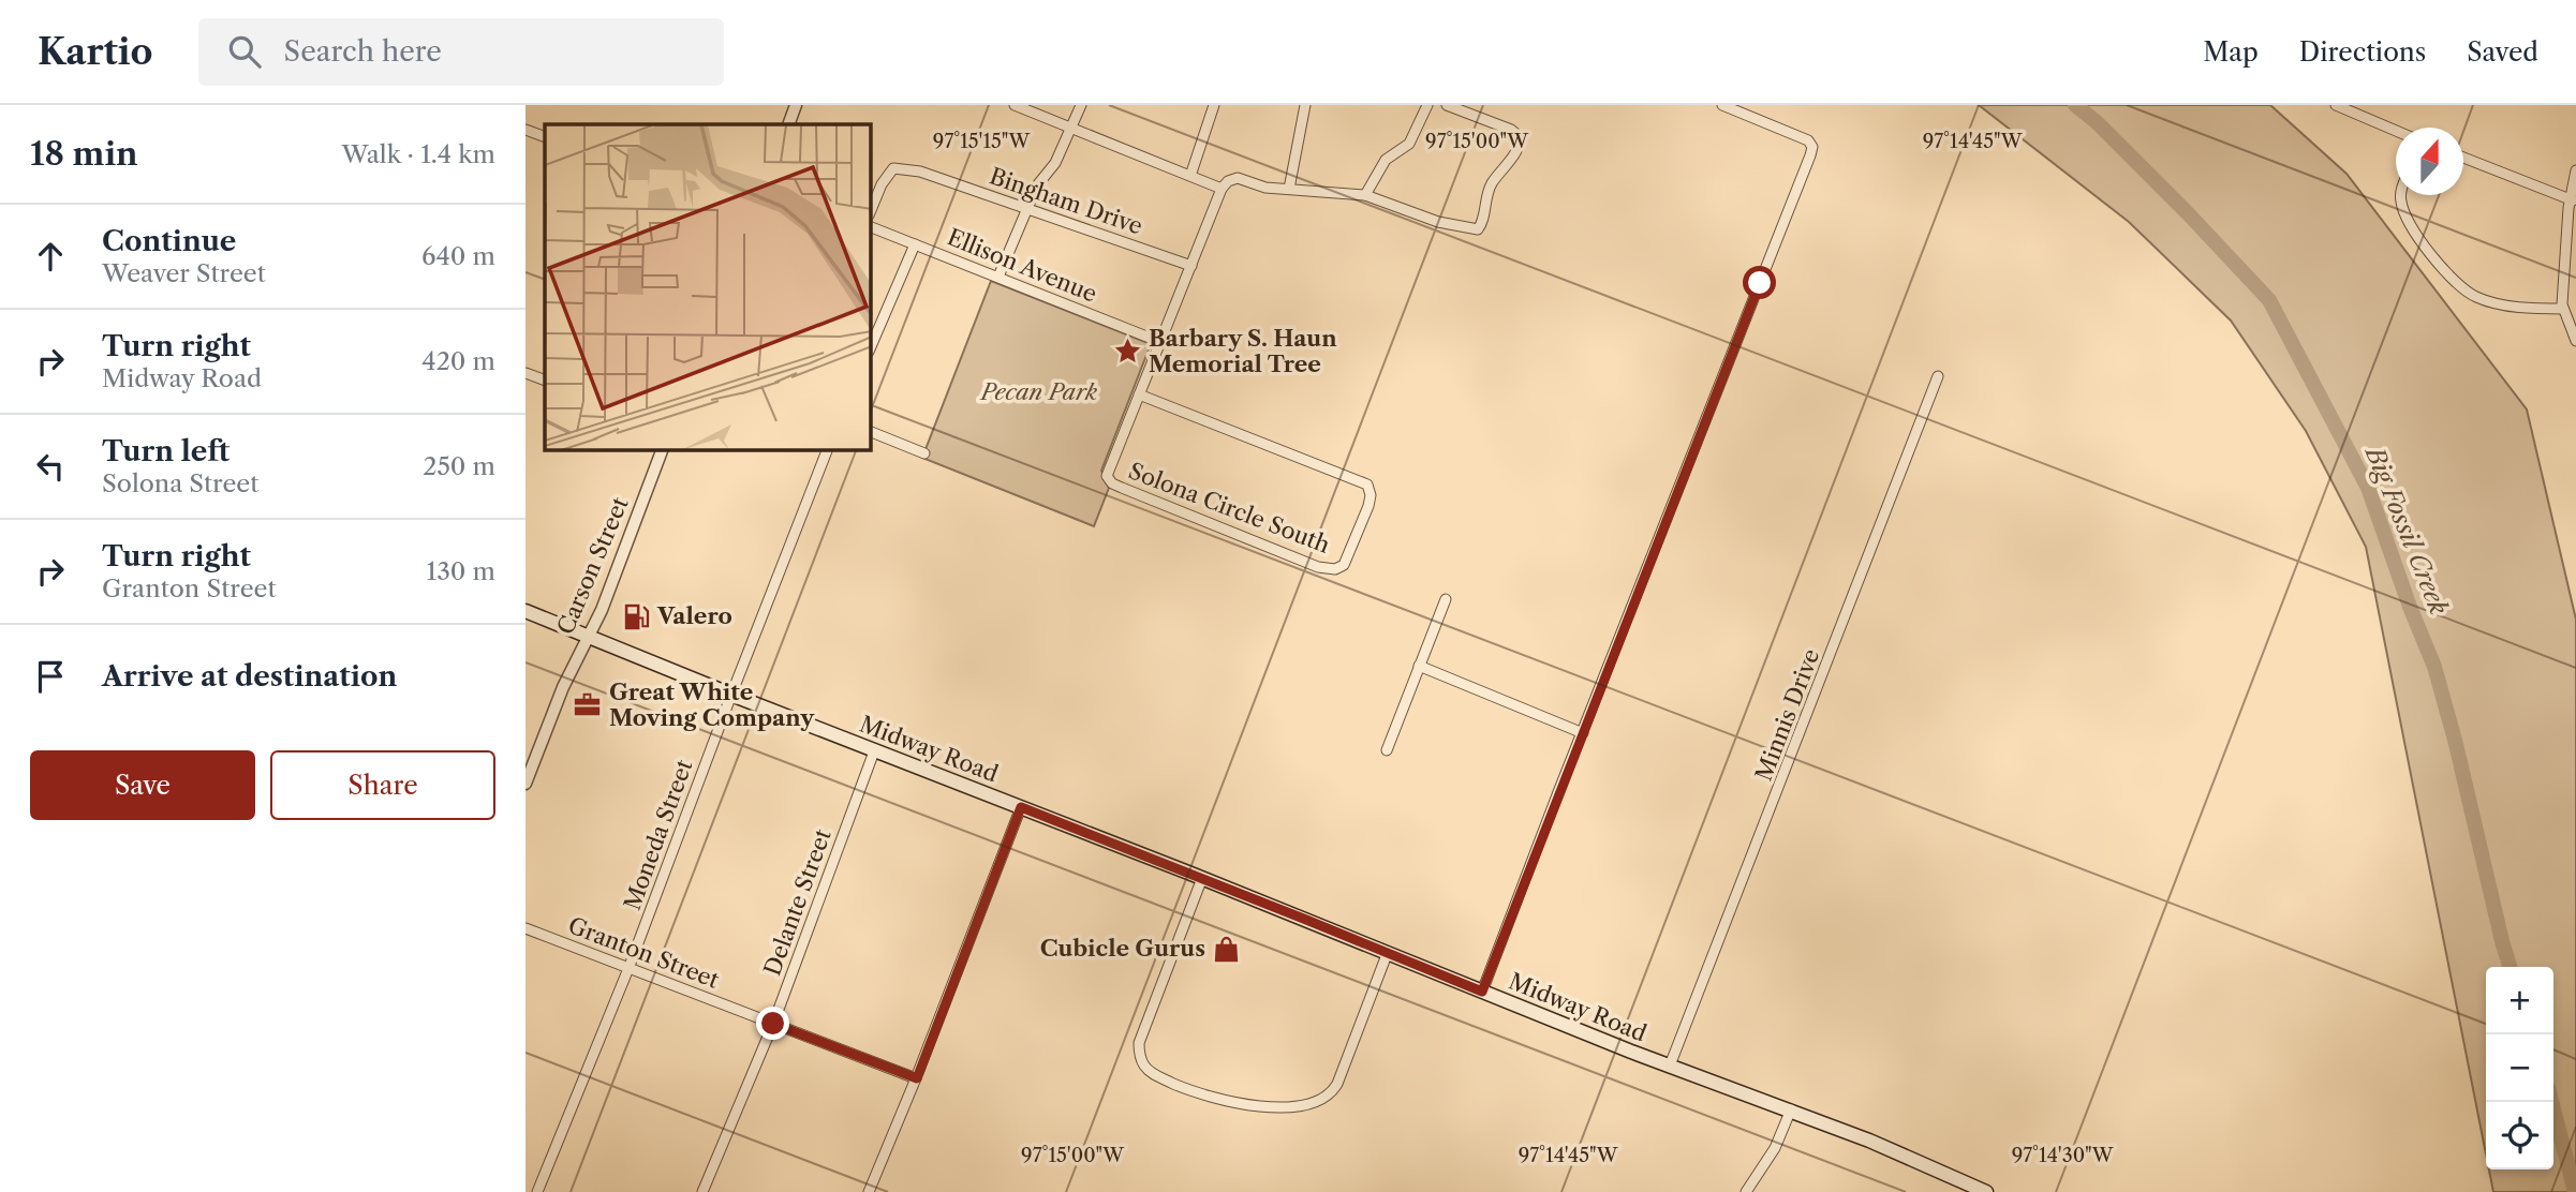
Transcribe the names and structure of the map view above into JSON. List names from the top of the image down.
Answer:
{
  "streets": {
    "main road": ["Midway Road"],
    "street": [
      "Bingham Drive",
      "Ellison Avenue",
      "Solona Circle South",
      "Carson Street",
      "Minnis Drive",
      "Moneda Street",
      "Delante Street",
      "Granton Street"
    ]
  },
  "crossings": [
    ["Carson Street", "Midway Road"],
    ["Minnis Drive", "Midway Road"],
    ["Midway Road", "Moneda Street"],
    ["Midway Road", "Delante Street"],
    ["Moneda Street", "Granton Street"],
    ["Delante Street", "Granton Street"]
  ],
  "water": ["Big Fossil Creek"],
  "parks": ["Pecan Park"],
  "places": {
    "place": ["Barbary S. Haun Memorial Tree"],
    "fuel station": ["Valero"],
    "office": ["Great White Moving Company"],
    "shop": ["Cubicle Gurus"]
  },
  "north": "top",
  "page": {
    "header": "Kartio",
    "search": "Search here",
    "nav": ["Map", "Directions", "Saved"],
    "heading": ["18 min", "Walk · 1.4 km"],
    "list": [
      ["Continue", "Weaver Street", "640 m"],
      ["Turn right", "Midway Road", "420 m"],
      ["Turn left", "Solona Street", "250 m"],
      ["Turn right", "Granton Street", "130 m"],
      "Arrive at destination"
    ],
    "buttons": ["Save", "Share"],
    "map_buttons": ["+", "−"]
  },
  "coordinates": [
    "97°15'15\"W",
    "97°15'00\"W",
    "97°14'45\"W",
    "97°14'30\"W"
  ]
}
